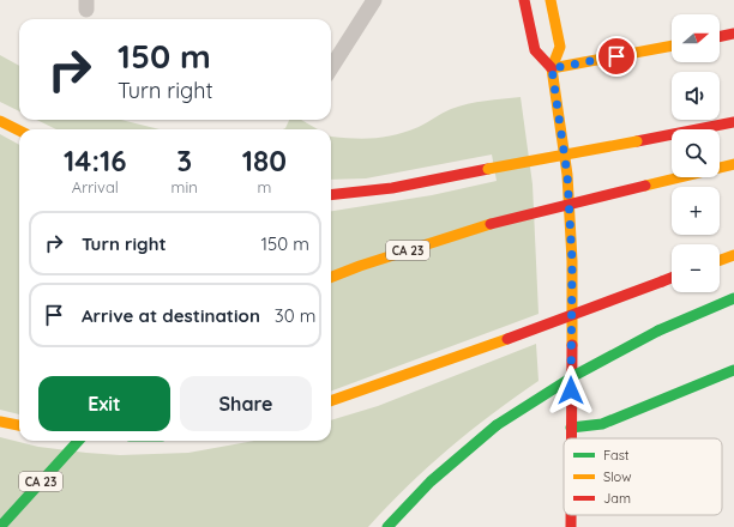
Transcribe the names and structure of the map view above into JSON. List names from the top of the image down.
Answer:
{
  "streets": {
    "main road": ["CA 23"]
  },
  "legend": ["Fast", "Slow", "Jam"],
  "north": "right",
  "page": {
    "map_buttons": ["+", "−"],
    "turn": ["150 m", "Turn right"],
    "eta": [
      "14:16",
      "Arrival",
      "3",
      "min",
      "180",
      "m"
    ],
    "list": [
      {
        "name": "Turn right",
        "value": "150 m"
      },
      {
        "name": "Arrive at destination",
        "value": "30 m"
      }
    ],
    "buttons": ["Exit", "Share"]
  }
}
